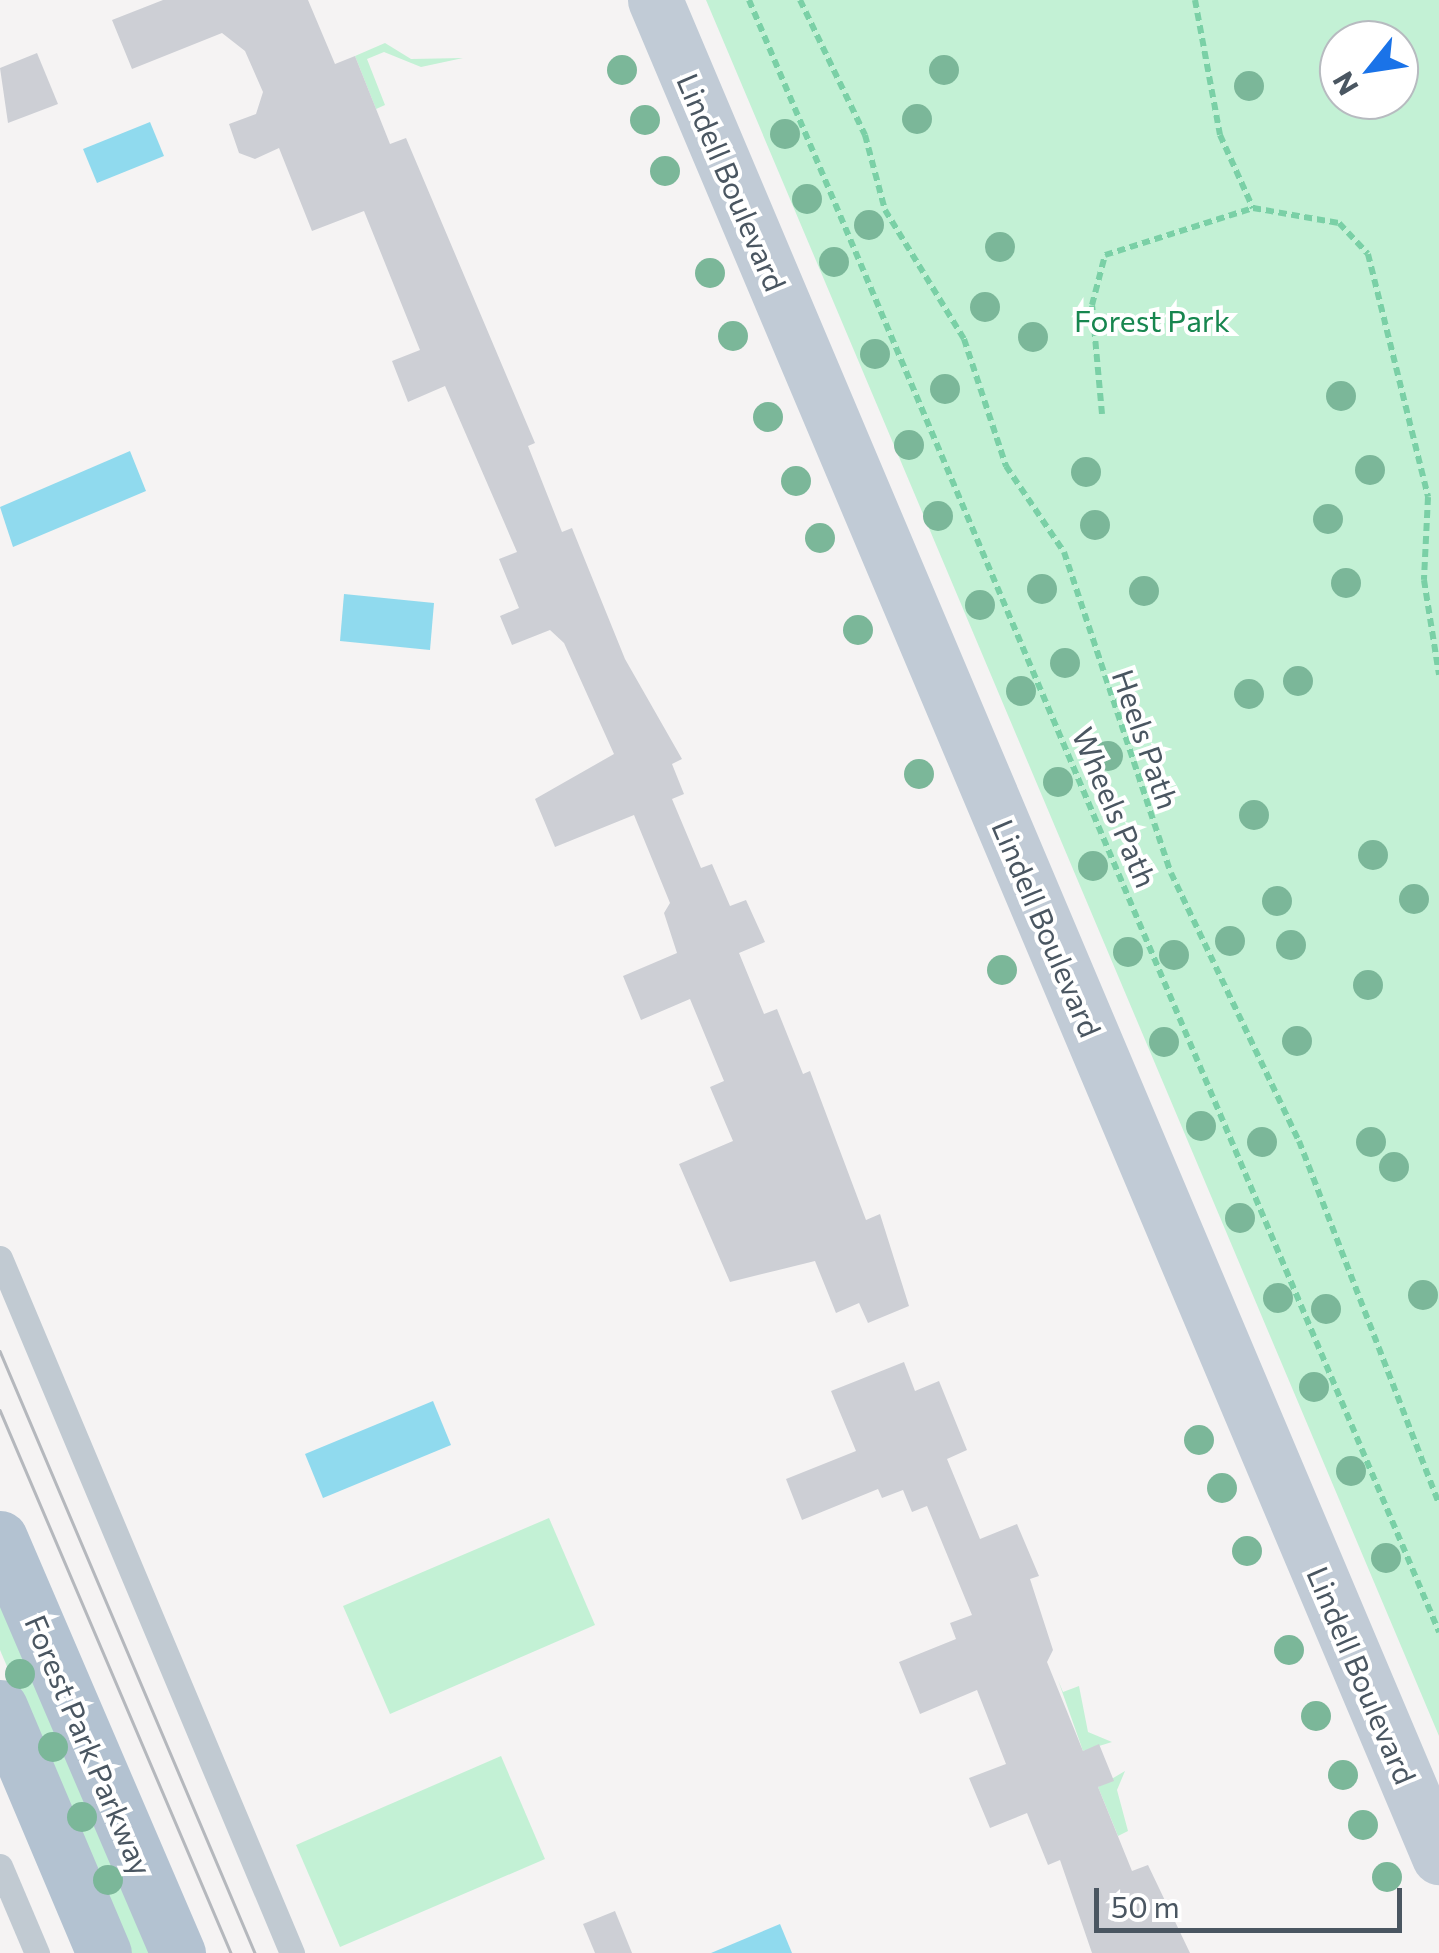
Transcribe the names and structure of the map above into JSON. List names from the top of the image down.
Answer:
{
  "streets": {
    "main road": ["Lindell Boulevard", "Forest Park Parkway"],
    "path": ["Heels Path", "Wheels Path"]
  },
  "parks": ["Forest Park"],
  "scale_bar": "50 m",
  "north": "bottom left"
}
